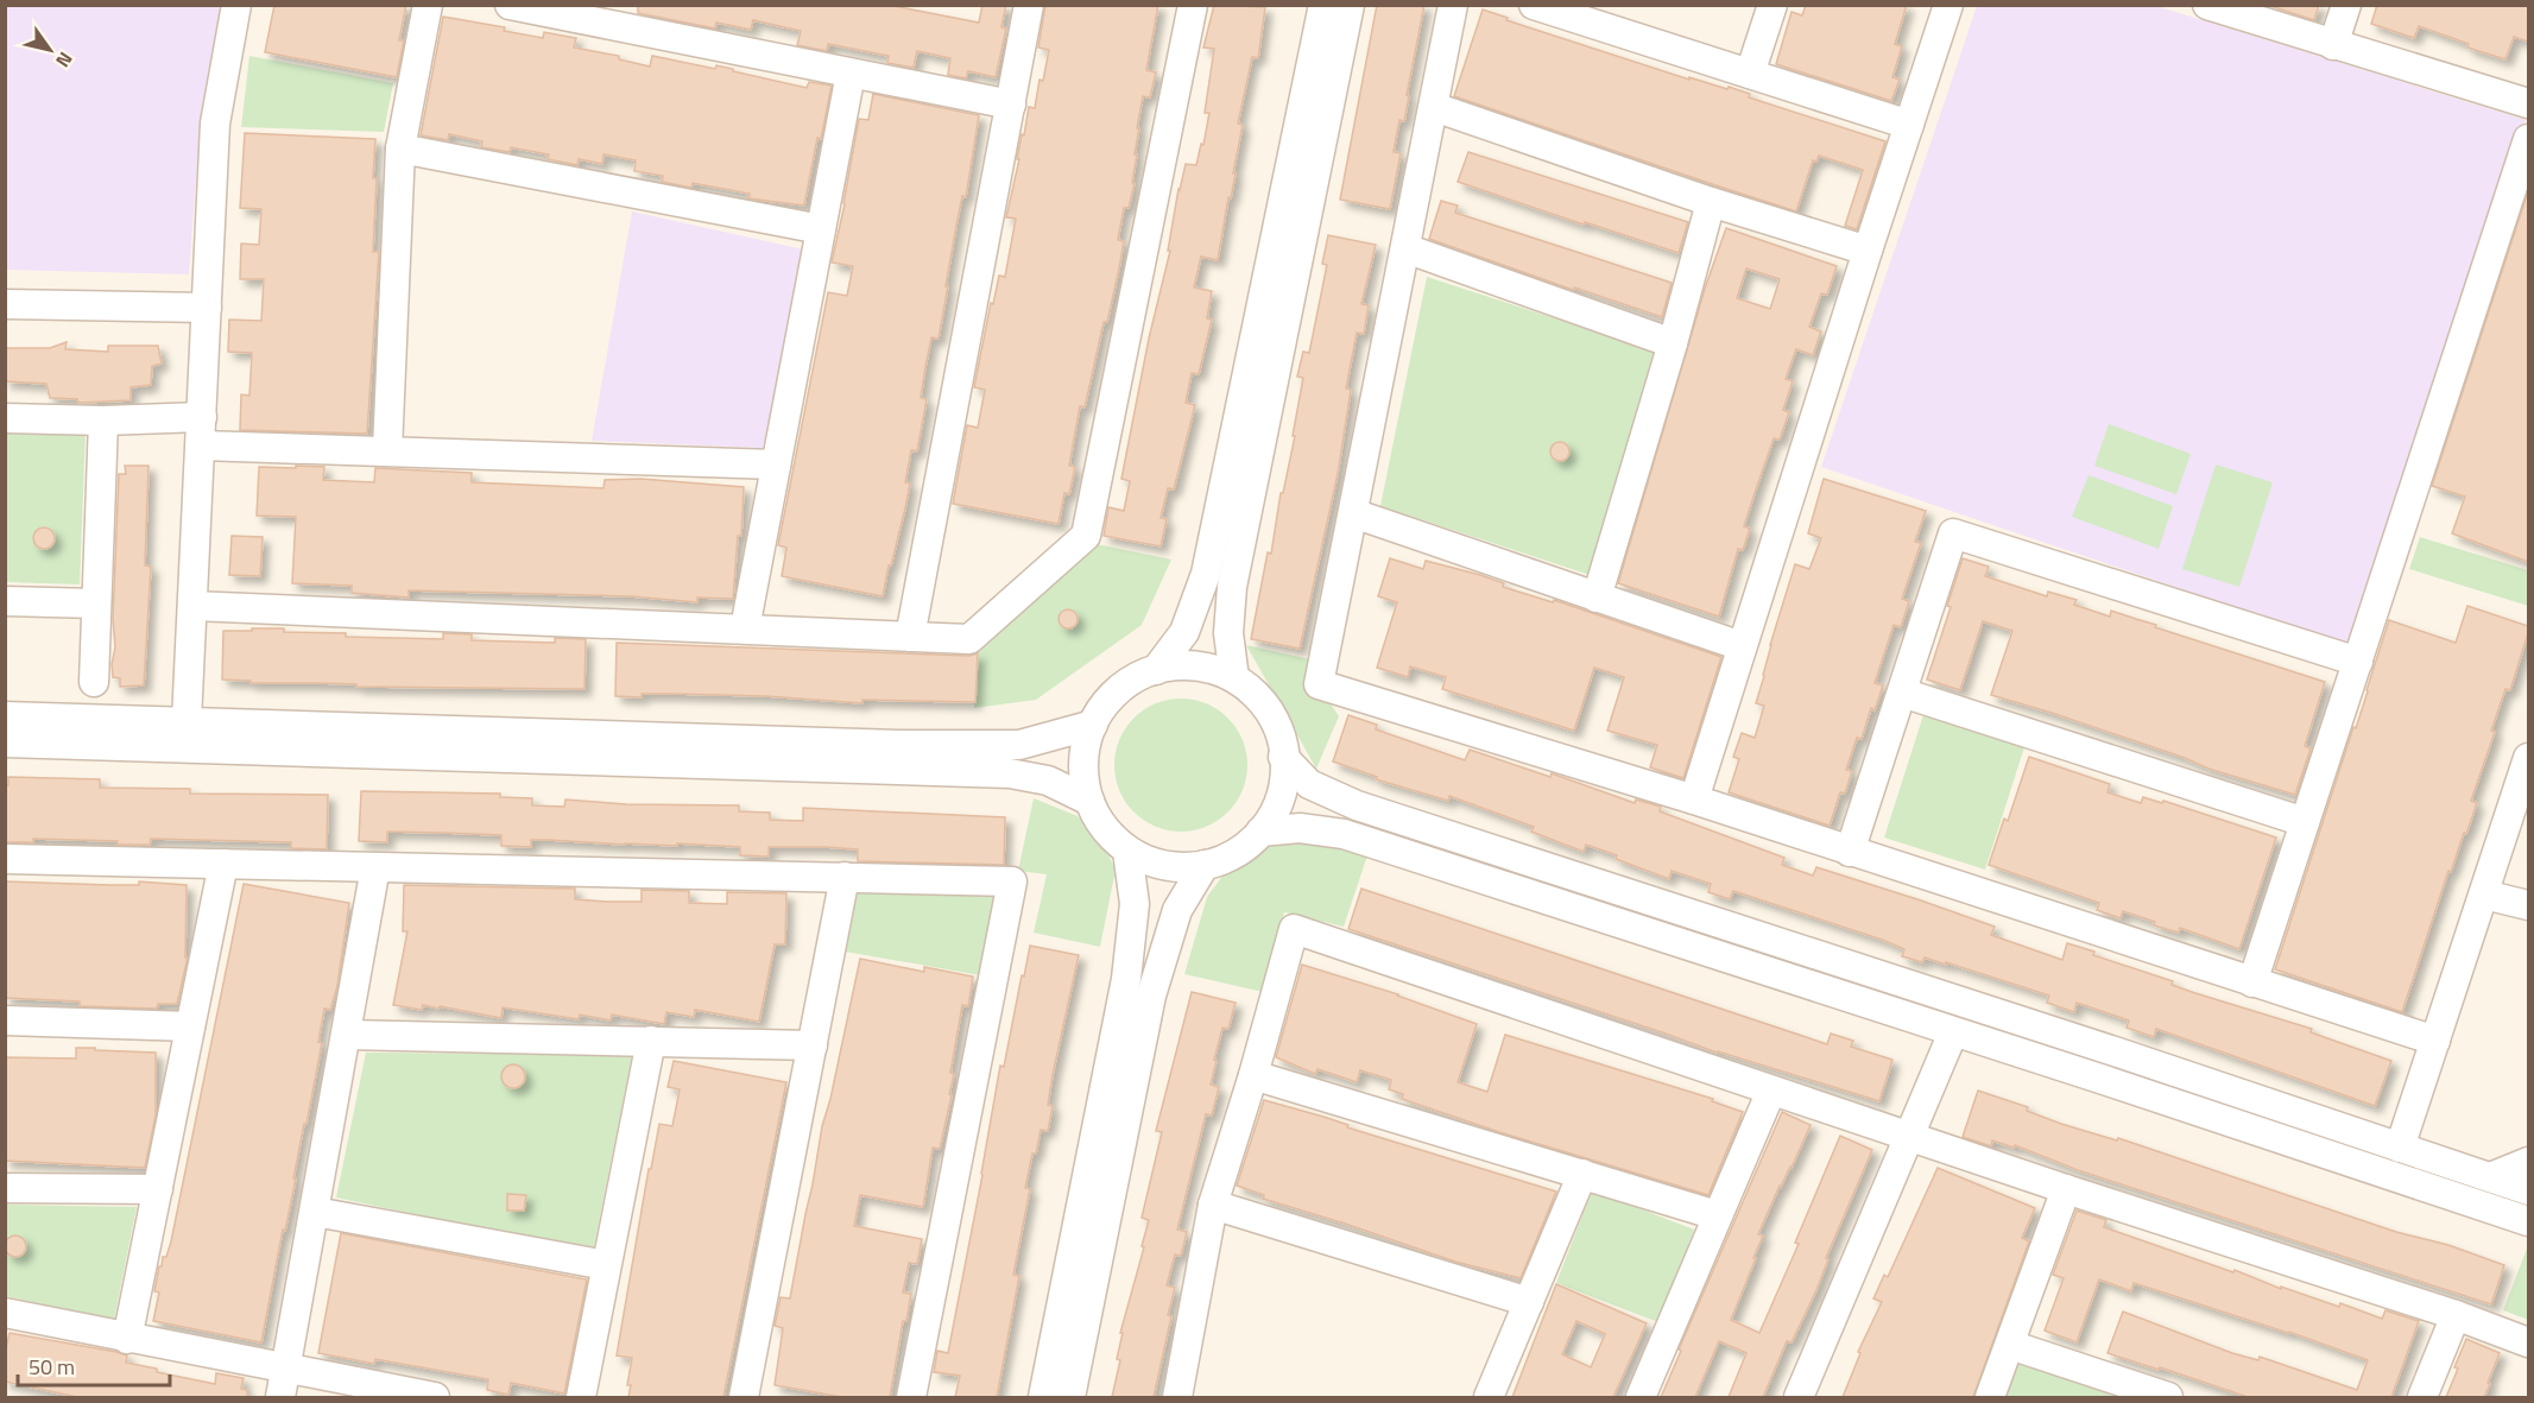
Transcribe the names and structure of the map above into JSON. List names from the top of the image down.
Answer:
{
  "scale_bar": "50 m",
  "north": "bottom right"
}
